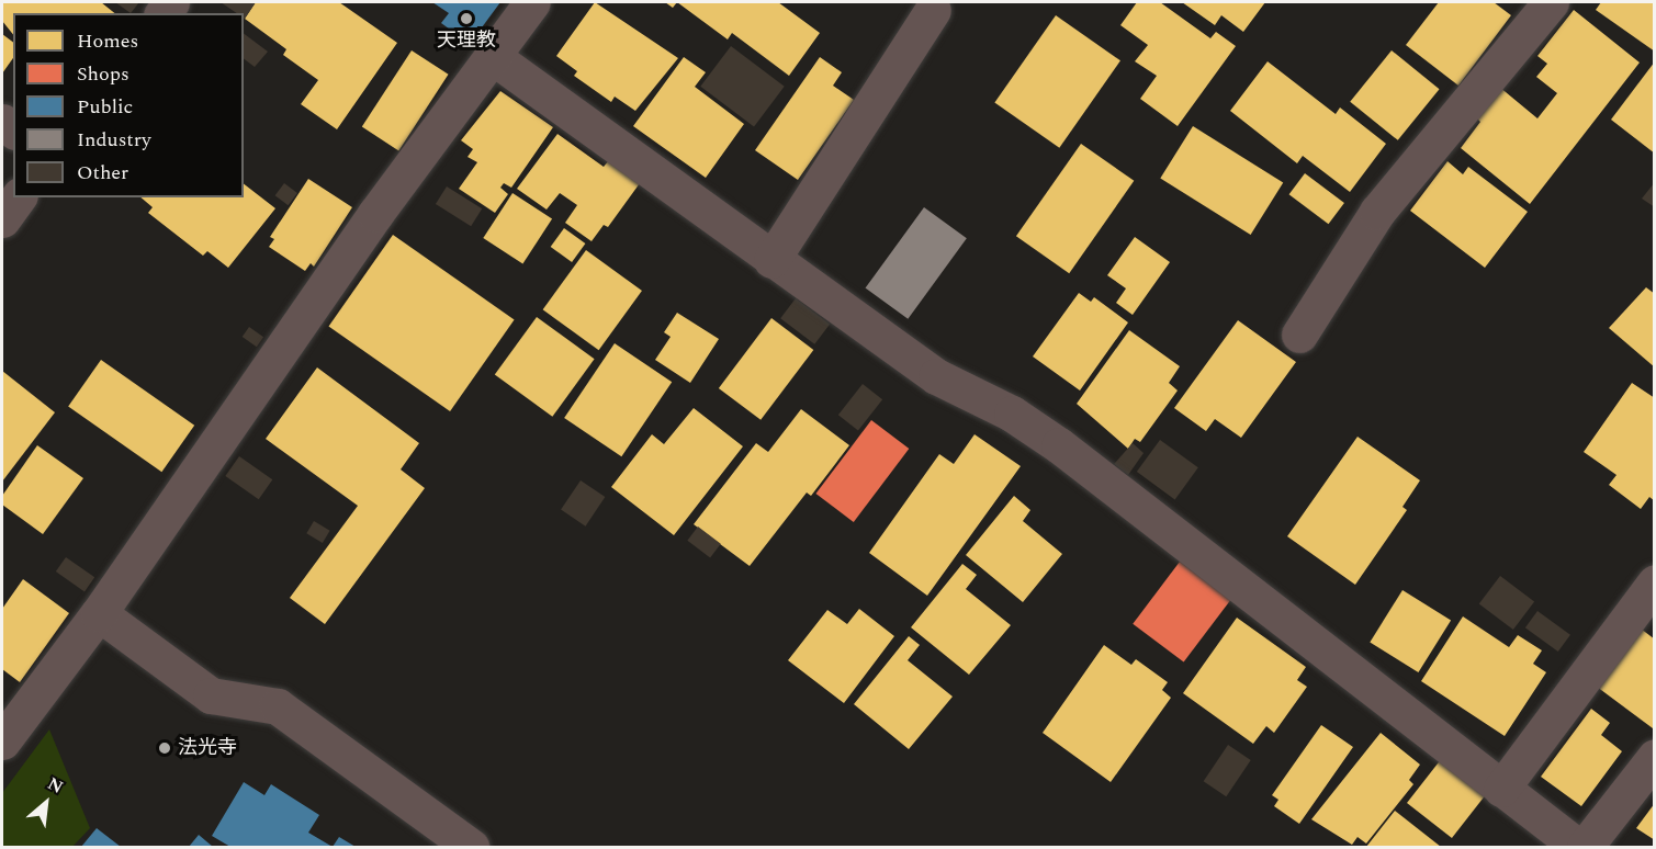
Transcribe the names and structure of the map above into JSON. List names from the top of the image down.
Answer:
{
  "places": ["天理教", "法光寺"],
  "legend": [
    "Homes",
    "Shops",
    "Public",
    "Industry",
    "Other"
  ],
  "north": "top right"
}
